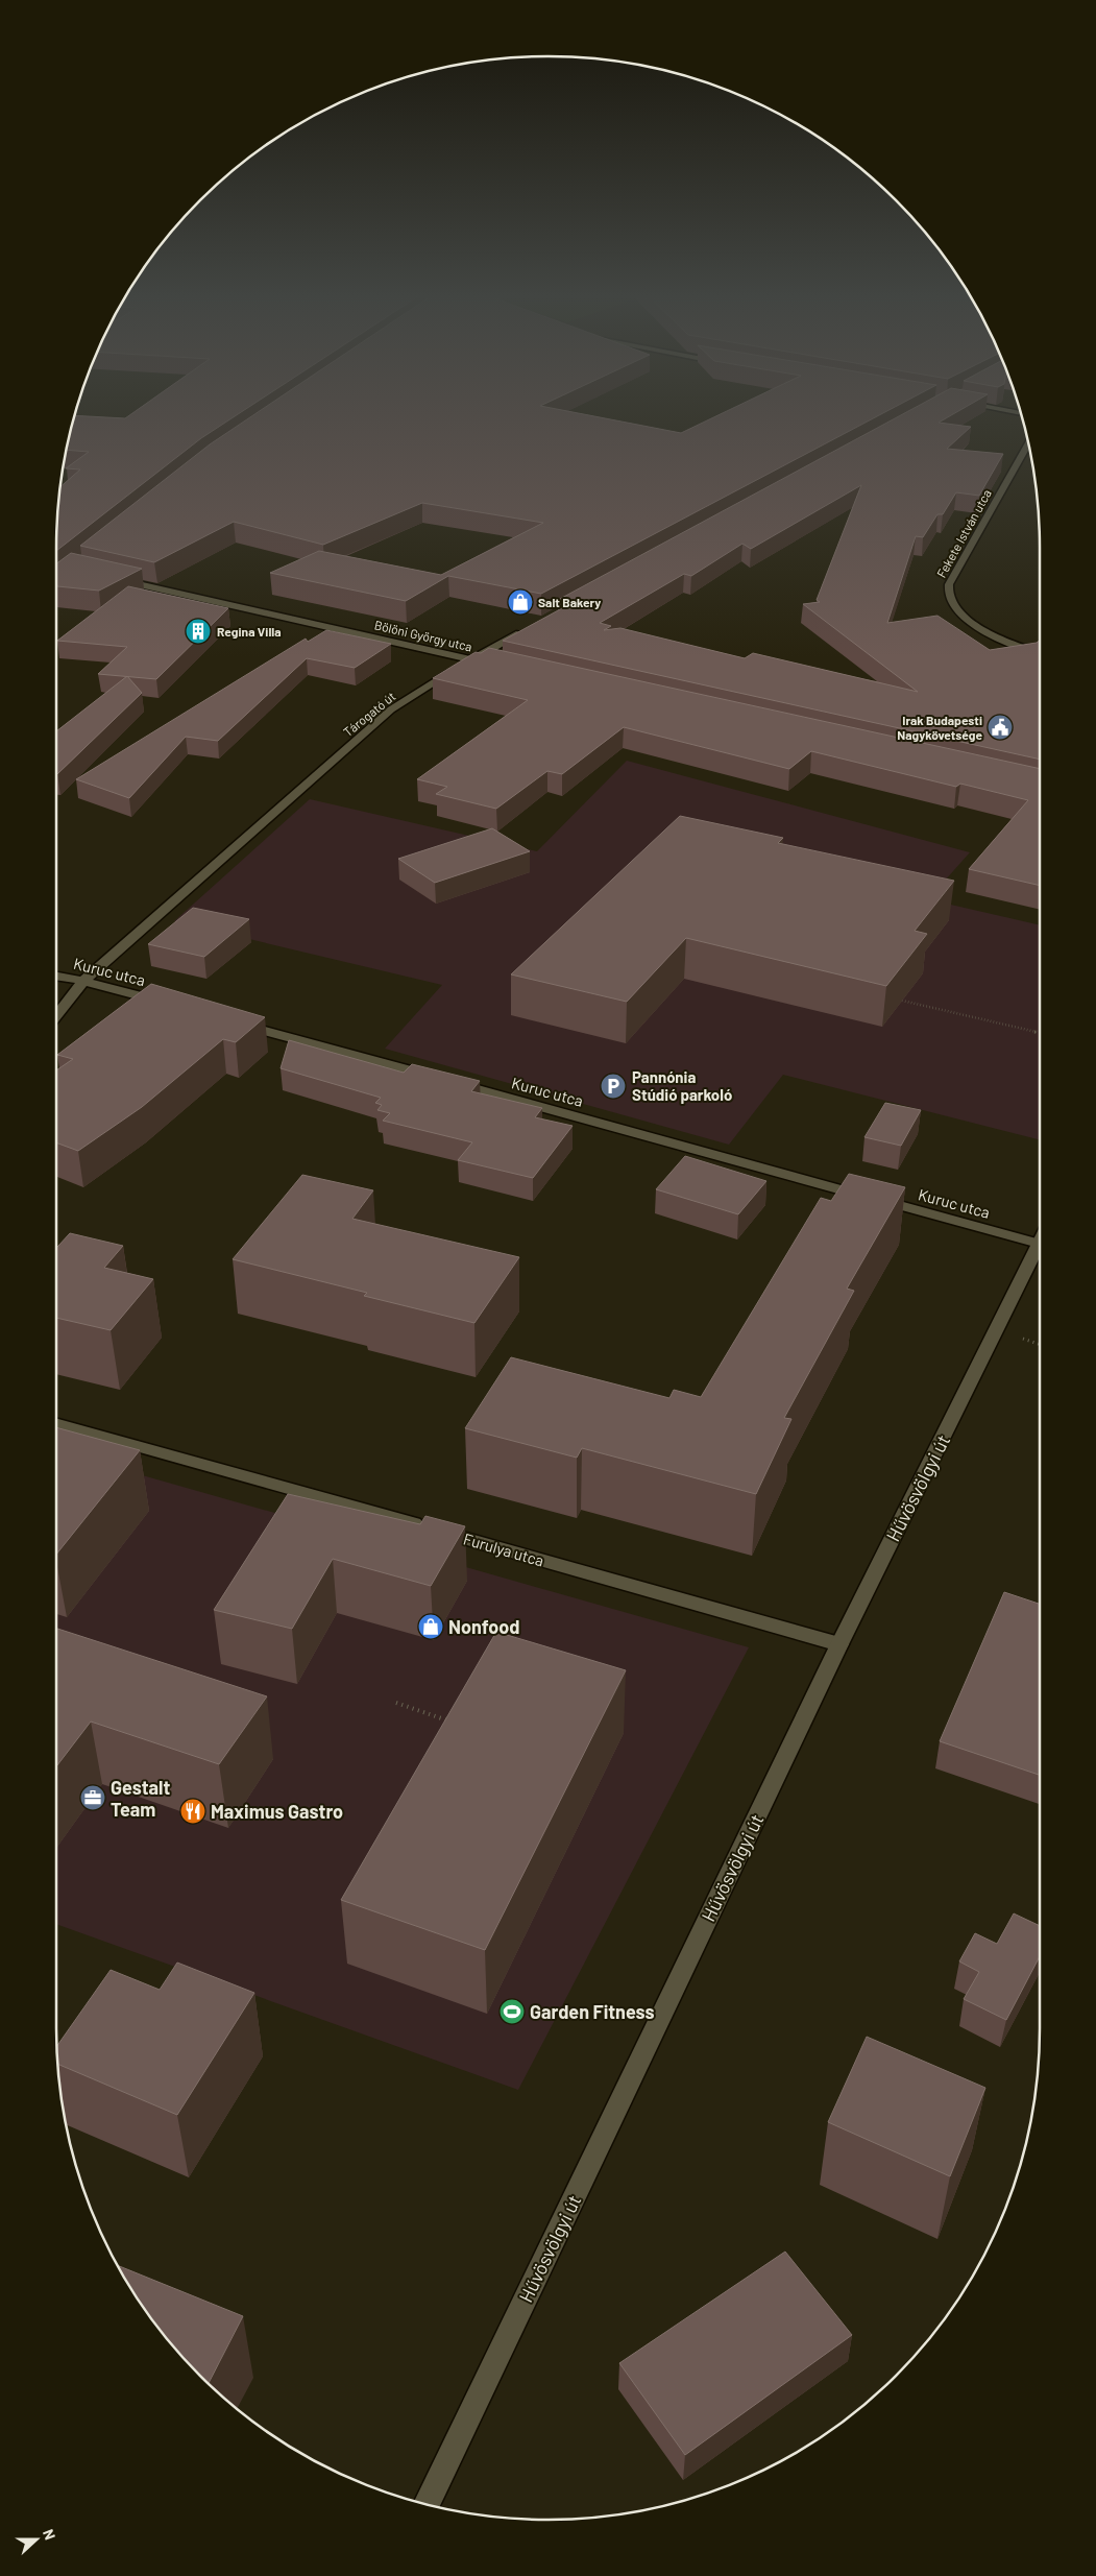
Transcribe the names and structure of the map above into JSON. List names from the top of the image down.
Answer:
{
  "streets": {
    "street": [
      "Fekete István utca",
      "Bölöni György utca",
      "Tárogató út",
      "Kuruc utca",
      "Hűvösvölgyi út",
      "Furulya utca"
    ]
  },
  "crossings": [
    ["Bölöni György utca", "Tárogató út"],
    ["Tárogató út", "Kuruc utca"],
    ["Hűvösvölgyi út", "Furulya utca"]
  ],
  "places": {
    "shop": ["Salt Bakery", "Nonfood"],
    "building": ["Regina Villa"],
    "public building": ["Irak Budapesti Nagykövetsége"],
    "parking": ["Pannónia Stúdió parkoló"],
    "office": ["Gestalt Team"],
    "restaurant": ["Maximus Gastro"],
    "sports": ["Garden Fitness"]
  },
  "north": "right"
}
